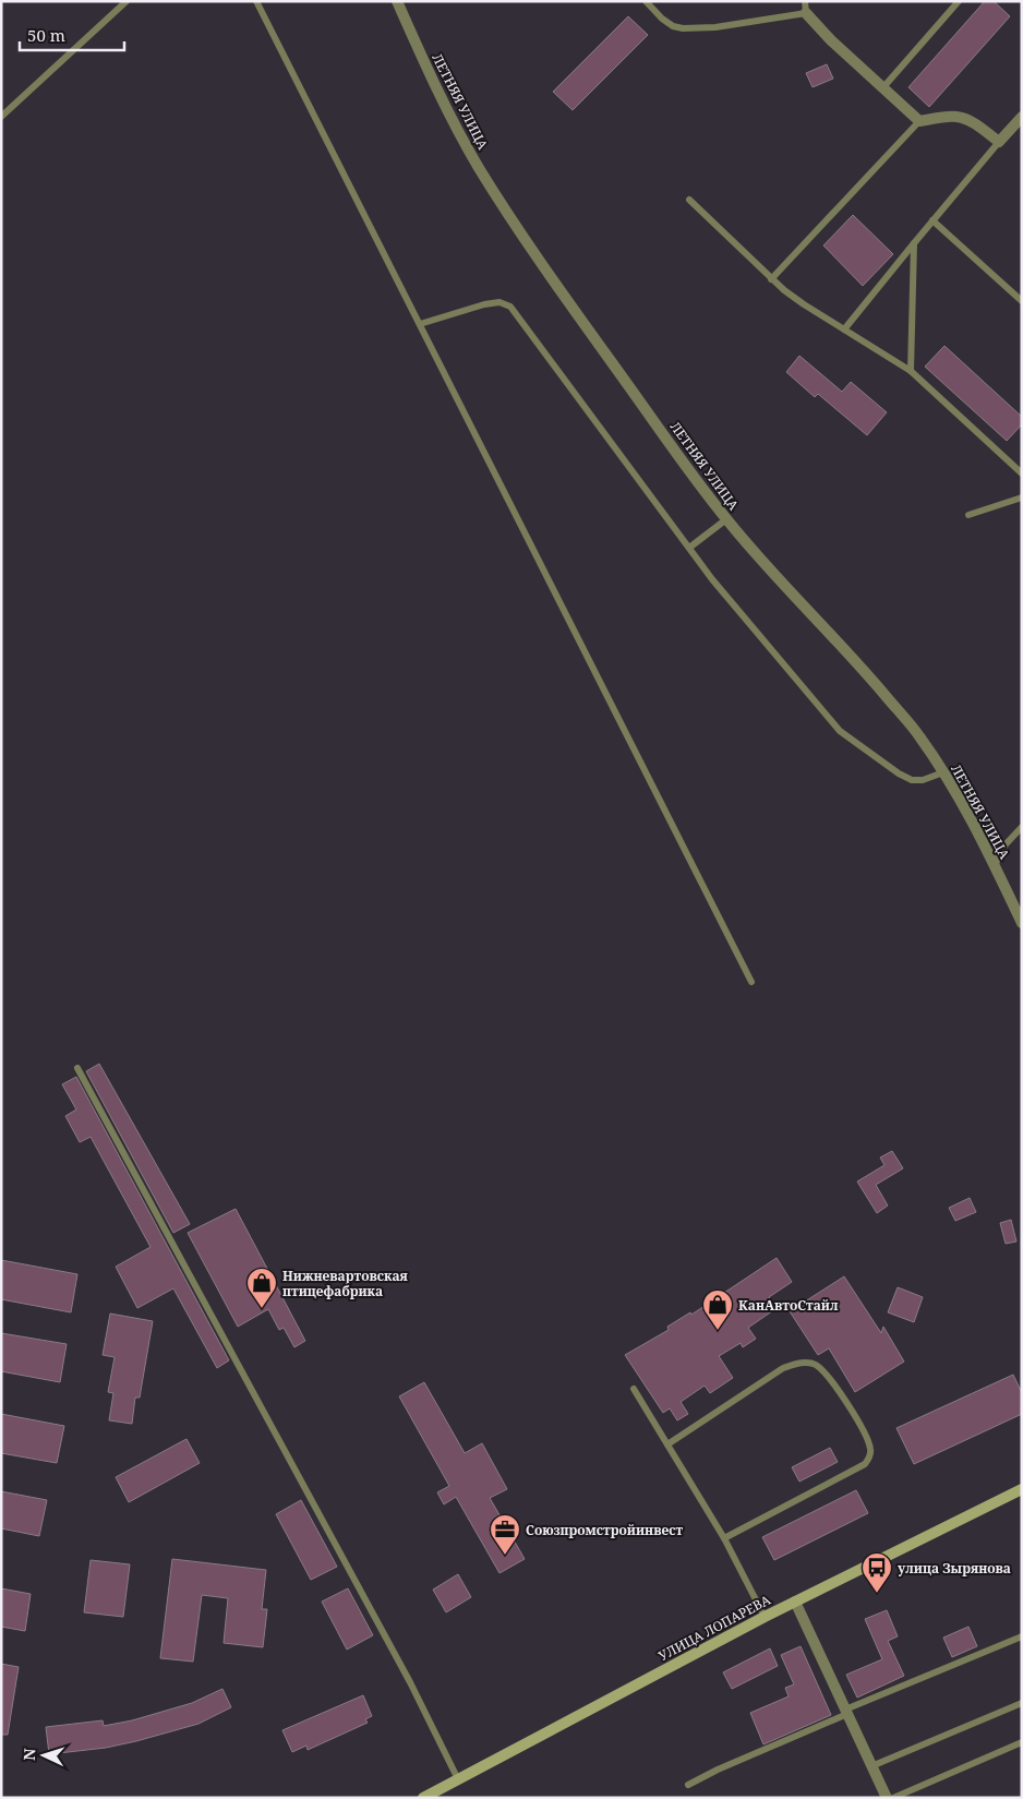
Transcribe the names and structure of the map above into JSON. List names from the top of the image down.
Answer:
{
  "streets": {
    "main road": ["УЛИЦА ЛОПАРЕВА"],
    "street": ["ЛЕТНЯЯ УЛИЦА"]
  },
  "places": {
    "shop": ["Нижневартовская птицефабрика", "КанАвтоСтайл"],
    "office": ["Союзпромстройинвест"],
    "bus stop": ["улица Зырянова"]
  },
  "scale_bar": "50 m",
  "north": "left"
}
